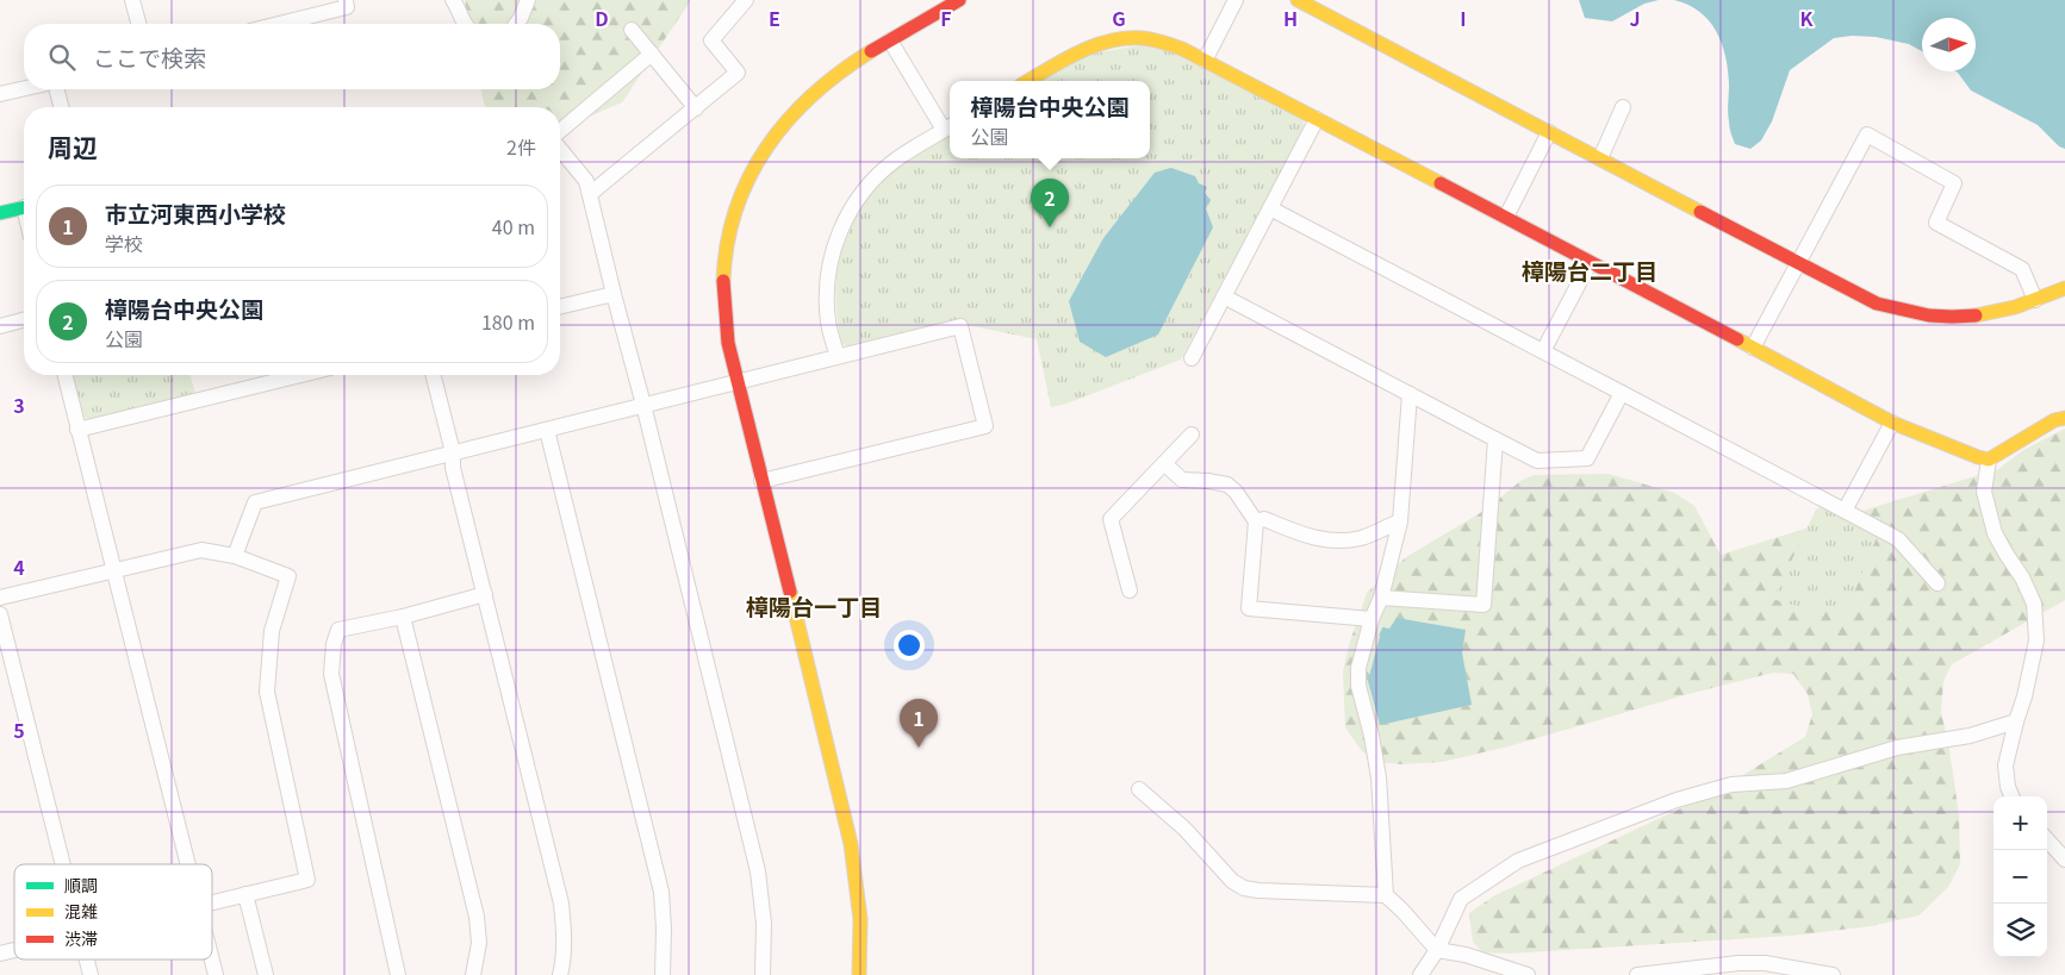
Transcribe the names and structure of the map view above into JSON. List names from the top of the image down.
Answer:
{
  "districts": ["樟陽台二丁目", "樟陽台一丁目"],
  "legend": ["順調", "混雑", "渋滞"],
  "north": "right",
  "page": {
    "search": "ここで検索",
    "popup": ["樟陽台中央公園", "公園"],
    "heading": ["周辺", "2件"],
    "pins": ["2", "1"],
    "list": [
      {
        "mark": "1",
        "name": "市立河東西小学校",
        "note": "学校",
        "value": "40 m"
      },
      {
        "mark": "2",
        "name": "樟陽台中央公園",
        "note": "公園",
        "value": "180 m"
      }
    ],
    "map_buttons": ["+", "−"]
  },
  "grid": {
    "columns": [
      "D",
      "E",
      "F",
      "G",
      "H",
      "I",
      "J",
      "K"
    ],
    "rows": ["3", "4", "5"]
  }
}
